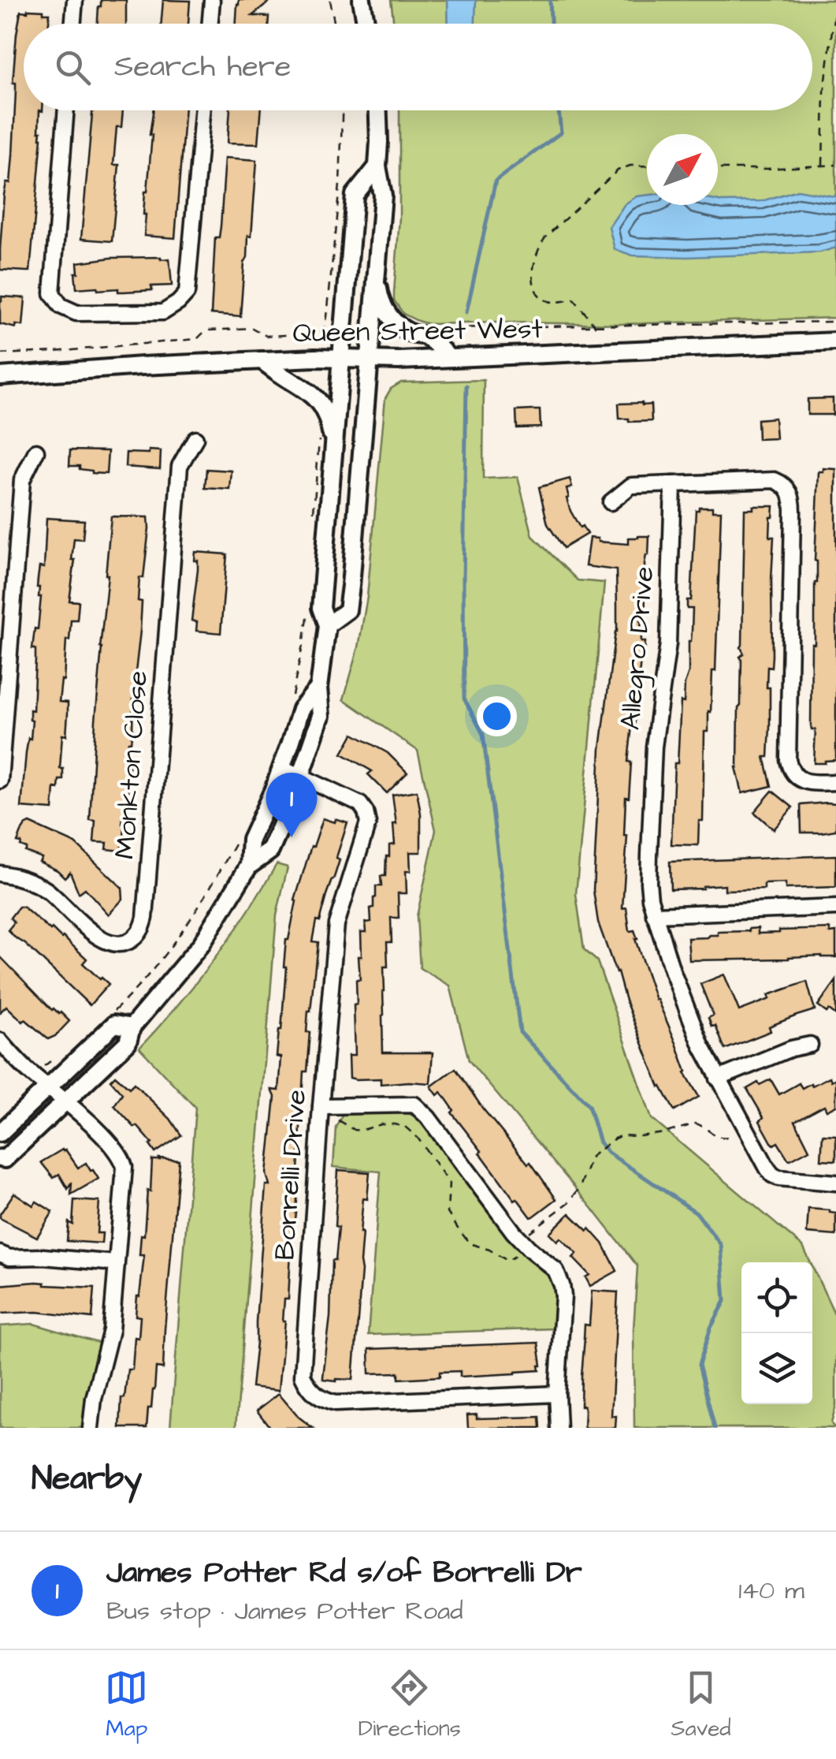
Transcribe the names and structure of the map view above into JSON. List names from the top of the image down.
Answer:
{
  "streets": {
    "main road": ["Queen Street West"],
    "street": ["Allegro Drive", "Monkton Close", "Borrelli Drive"]
  },
  "north": "top right",
  "page": {
    "search": "Search here",
    "pins": "1",
    "heading": "Nearby",
    "list": [
      {
        "mark": "1",
        "name": "James Potter Rd s/of Borrelli Dr",
        "note": "Bus stop · James Potter Road",
        "value": "140 m"
      }
    ],
    "nav": ["Map", "Directions", "Saved"]
  }
}
